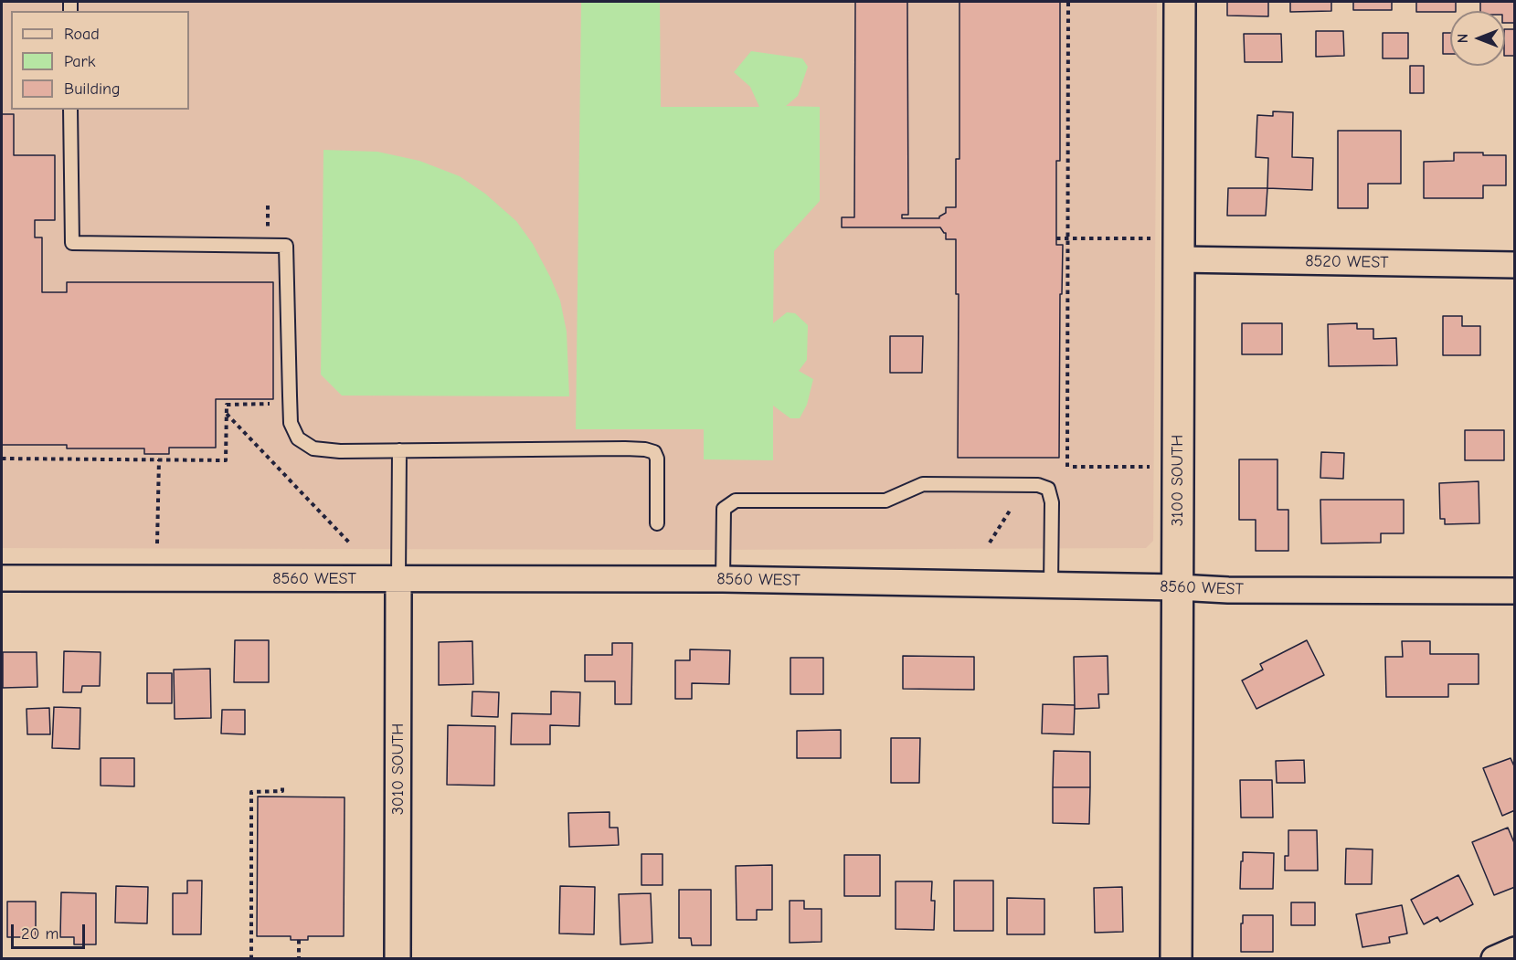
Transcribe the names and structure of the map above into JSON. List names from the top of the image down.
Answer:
{
  "streets": {
    "street": [
      "8520 WEST",
      "3100 SOUTH",
      "8560 WEST",
      "3010 SOUTH"
    ]
  },
  "crossings": [
    ["8520 WEST", "3100 SOUTH"],
    ["3100 SOUTH", "8560 WEST"],
    ["8560 WEST", "3010 SOUTH"]
  ],
  "legend": ["Road", "Park", "Building"],
  "scale_bar": "20 m",
  "north": "left"
}
